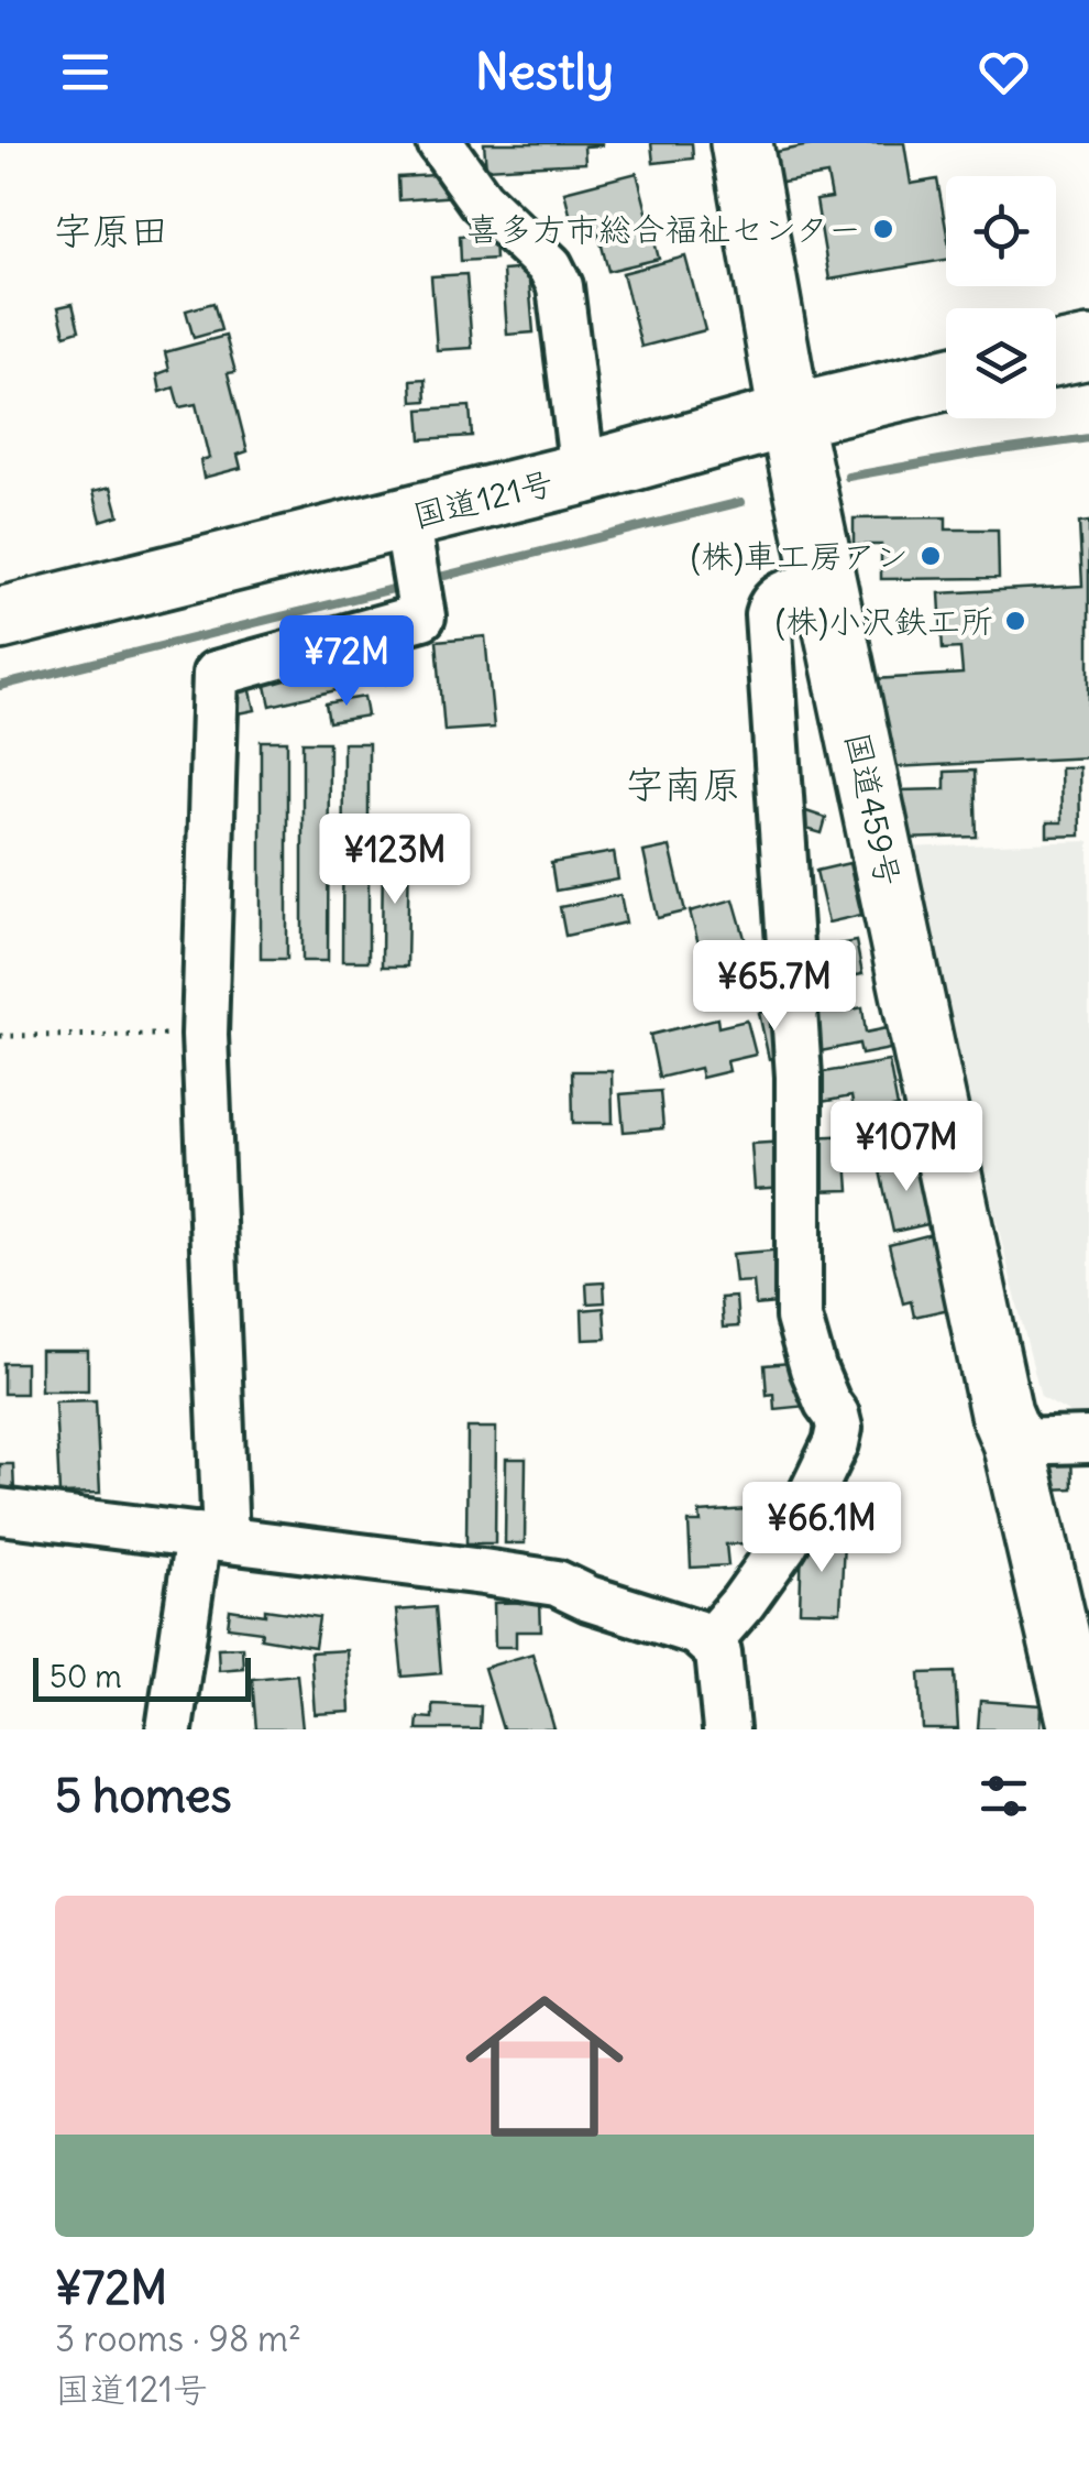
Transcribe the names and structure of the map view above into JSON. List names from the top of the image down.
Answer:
{
  "streets": {
    "highway": ["国道121号", "国道459号"]
  },
  "crossings": [
    ["国道121号", "国道459号"]
  ],
  "districts": ["字原田", "字南原"],
  "places": ["喜多方市総合福祉センター", "(株)車工房アン", "(株)小沢鉄工所"],
  "scale_bar": "50 m",
  "page": {
    "header": "Nestly",
    "price": [
      "¥72M",
      "¥123M",
      "¥65.7M",
      "¥107M",
      "¥66.1M"
    ],
    "scale": "50 m",
    "heading": "5 homes",
    "list": [
      {
        "name": "¥72M",
        "note": "3 rooms · 98 m² · 国道121号"
      }
    ]
  }
}
